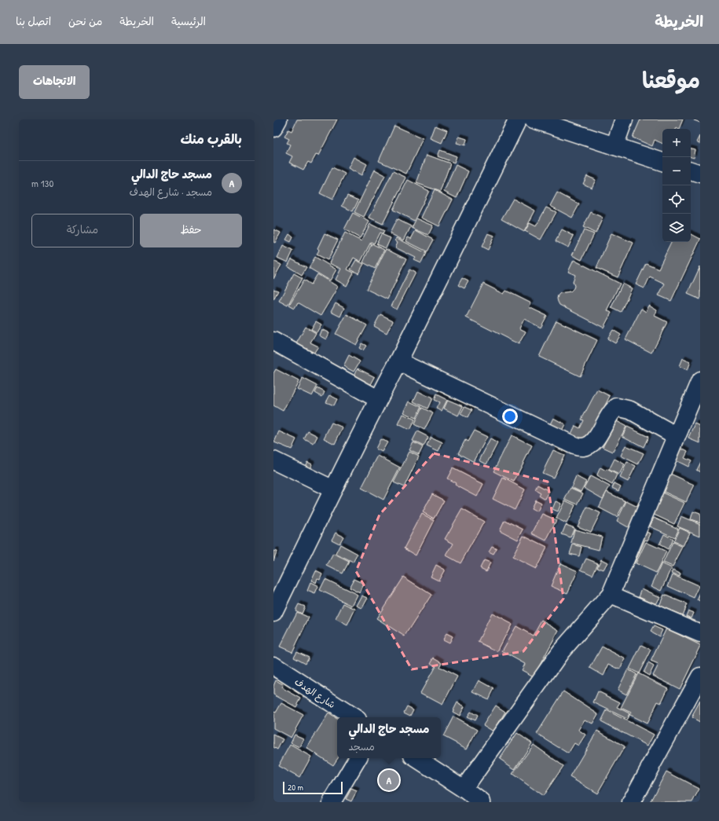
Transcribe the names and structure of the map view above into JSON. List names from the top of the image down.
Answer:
{
  "streets": {
    "street": ["شارع الهدف"]
  },
  "scale_bar": "20 m",
  "page": {
    "header": "الخريطة",
    "nav": [
      "الرئيسية",
      "الخريطة",
      "من نحن",
      "اتصل بنا"
    ],
    "title": "موقعنا",
    "buttons": [
      "الاتجاهات",
      ["حفظ", "مشاركة"]
    ],
    "heading": "بالقرب منك",
    "map_buttons": ["+", "−"],
    "list": [
      {
        "mark": "A",
        "name": "مسجد حاج الدالي",
        "note": "مسجد · شارع الهدف",
        "value": "130 m"
      }
    ],
    "popup": ["مسجد حاج الدالي", "مسجد"],
    "pins": "A",
    "scale": "20 m"
  }
}
